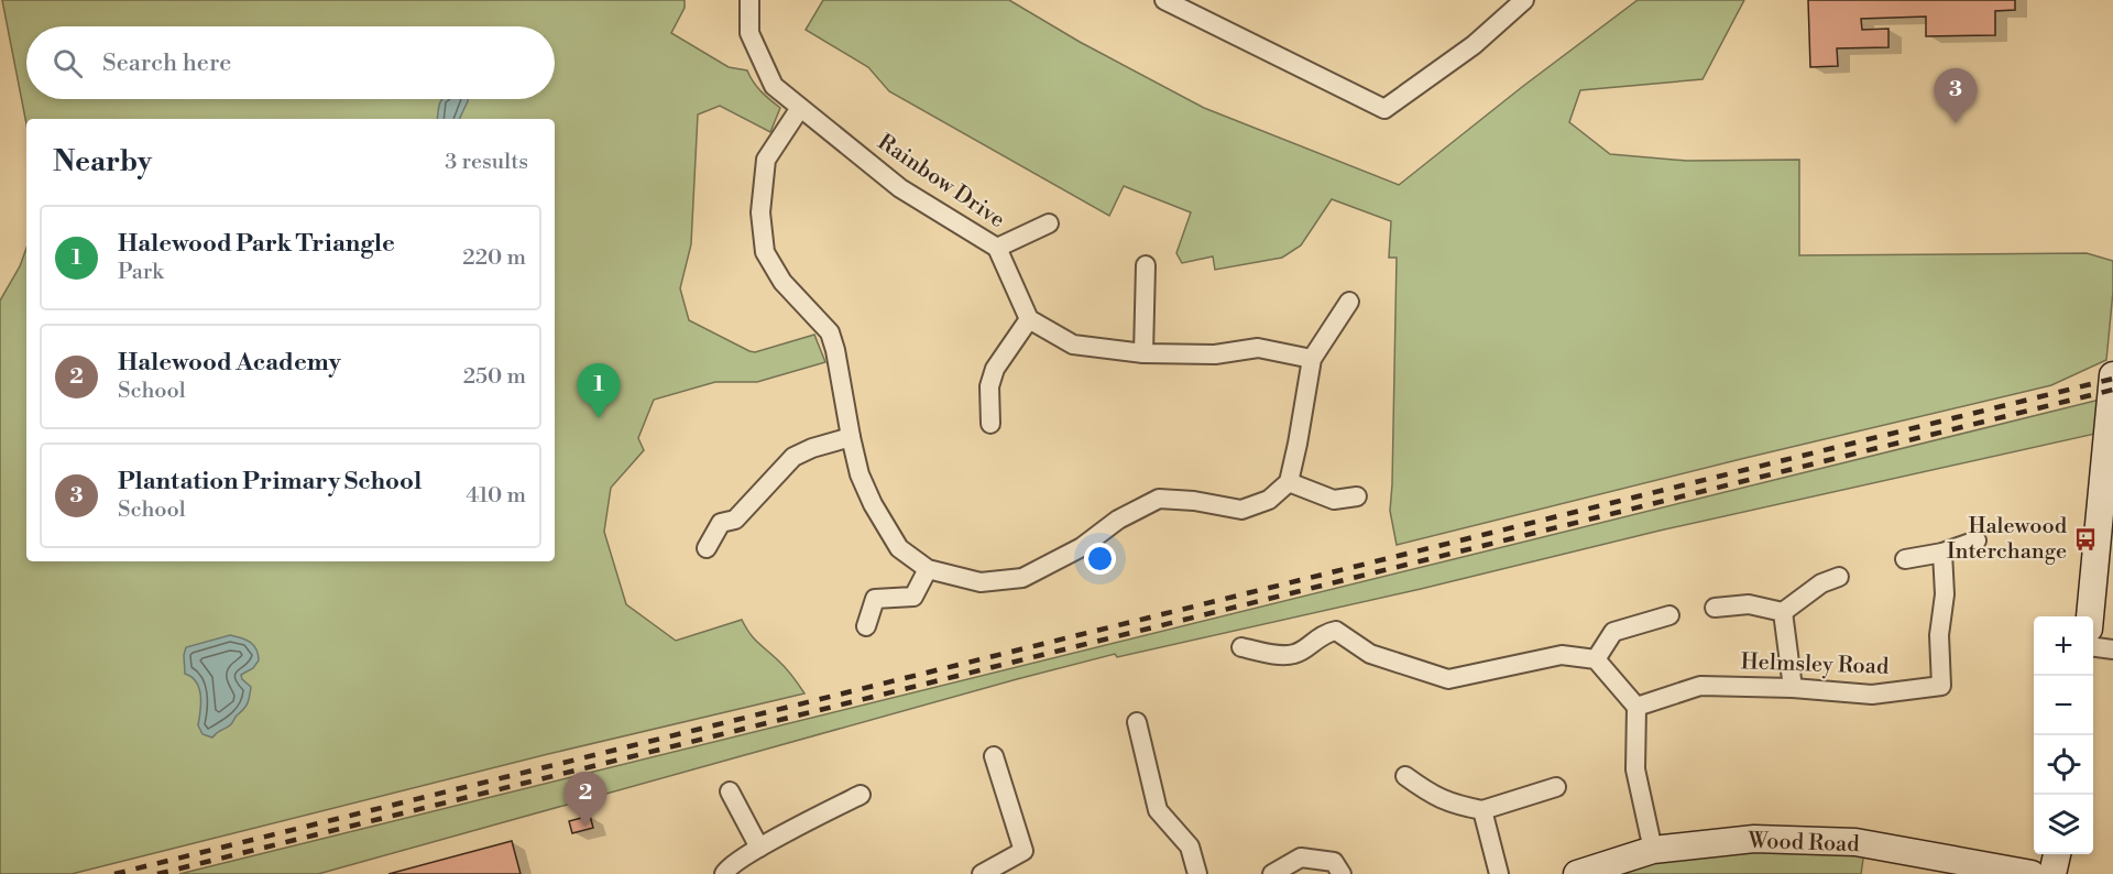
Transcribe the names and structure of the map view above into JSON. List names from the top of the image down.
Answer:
{
  "streets": {
    "street": ["Rainbow Drive", "Helmsley Road", "Wood Road"]
  },
  "places": {
    "bus stop": ["Halewood Interchange"]
  },
  "page": {
    "search": "Search here",
    "pins": ["3", "1", "2"],
    "heading": ["Nearby", "3 results"],
    "list": [
      {
        "mark": "1",
        "name": "Halewood Park Triangle",
        "note": "Park",
        "value": "220 m"
      },
      {
        "mark": "2",
        "name": "Halewood Academy",
        "note": "School",
        "value": "250 m"
      },
      {
        "mark": "3",
        "name": "Plantation Primary School",
        "note": "School",
        "value": "410 m"
      }
    ],
    "map_buttons": ["+", "−"]
  }
}
